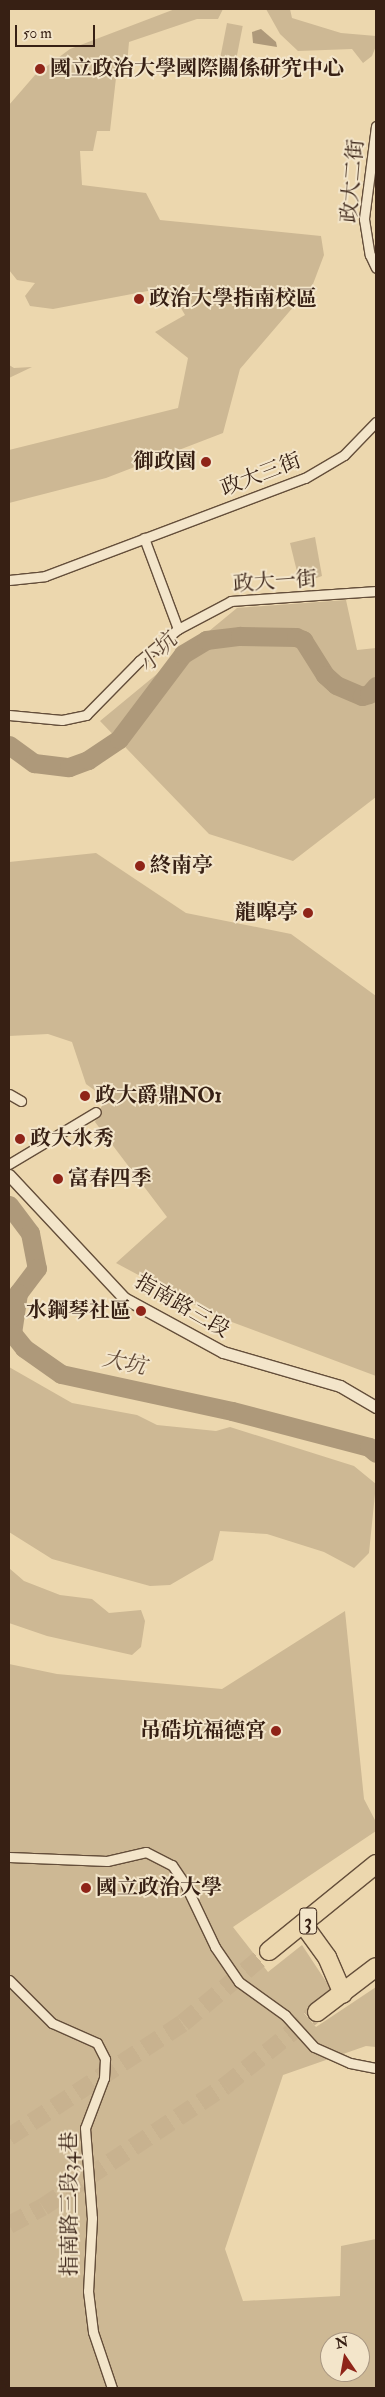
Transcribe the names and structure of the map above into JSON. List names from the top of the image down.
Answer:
{
  "streets": {
    "highway": ["3"],
    "street": [
      "政大二街",
      "政大三街",
      "政大一街",
      "指南路三段",
      "指南路三段34巷"
    ]
  },
  "water": ["小坑", "大坑"],
  "places": [
    "國立政治大學國際關係研究中心",
    "政治大學指南校區",
    "御政園",
    "終南亭",
    "龍嗥亭",
    "政大爵鼎NO1",
    "政大水秀",
    "富春四季",
    "水鋼琴社區",
    "吊硞坑福德宮",
    "國立政治大學"
  ],
  "scale_bar": "50 m",
  "north": "top"
}
